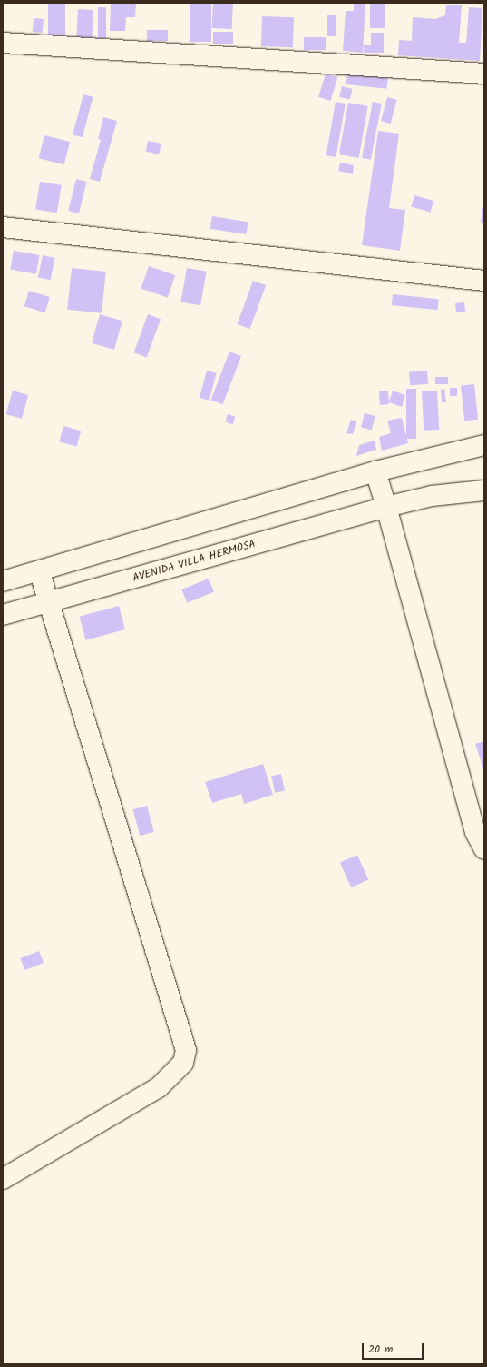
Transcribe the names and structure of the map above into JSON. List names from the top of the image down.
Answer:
{
  "streets": {
    "street": ["AVENIDA VILLA HERMOSA"]
  },
  "scale_bar": "20 m"
}
